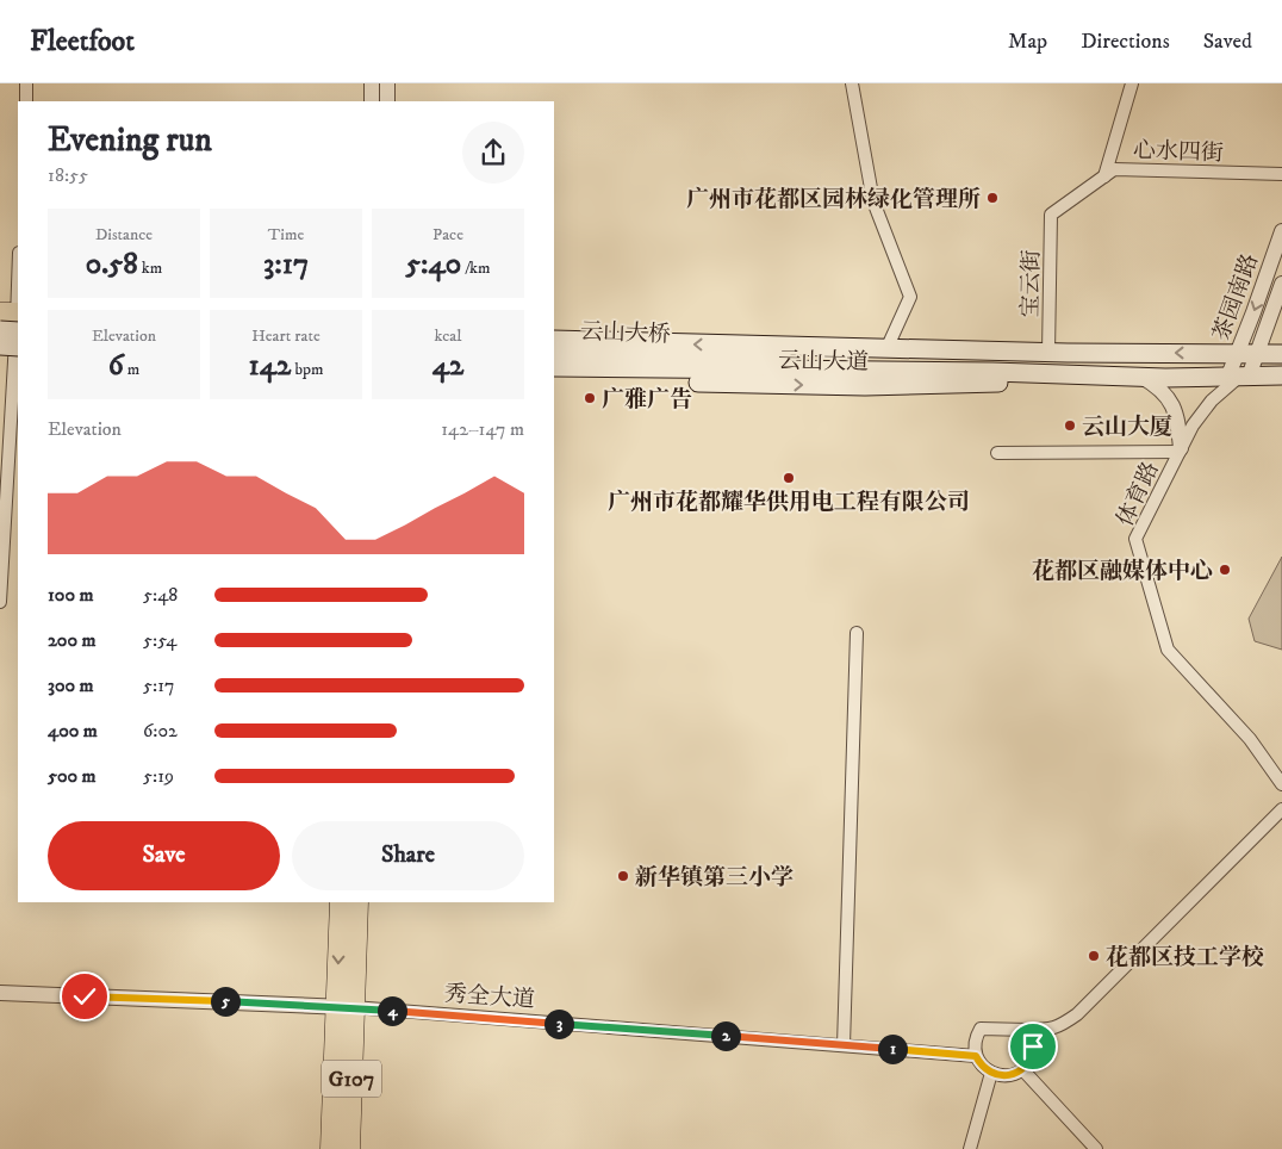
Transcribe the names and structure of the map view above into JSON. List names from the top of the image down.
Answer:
{
  "streets": {
    "highway": ["G107"],
    "main road": ["云山大桥", "云山大道"],
    "street": [
      "心水四街",
      "宝云街",
      "茶园南路",
      "体育路",
      "秀全大道"
    ]
  },
  "crossings": [
    ["心水四街", "宝云街"],
    ["宝云街", "云山大道"],
    ["茶园南路", "云山大道"],
    ["茶园南路", "体育路"],
    ["云山大桥", "云山大道"],
    ["云山大道", "体育路"],
    ["秀全大道", "G107"]
  ],
  "places": [
    "广州市花都区园林绿化管理所",
    "广雅广告",
    "云山大厦",
    "广州市花都耀华供用电工程有限公司",
    "花都区融媒体中心",
    "新华镇第三小学",
    "花都区技工学校"
  ],
  "page": {
    "header": "Fleetfoot",
    "nav": ["Map", "Directions", "Saved"],
    "heading": ["Evening run", "18:55"],
    "stats": [
      ["Distance", "0.58 km"],
      ["Time", "3:17"],
      ["Pace", "5:40 /km"],
      ["Elevation", "6 m"],
      ["Heart rate", "142 bpm"],
      ["kcal", "42"]
    ],
    "chart": ["Elevation", "142–147 m"],
    "list": [
      {
        "name": "100 m",
        "note": "5:48"
      },
      {
        "name": "200 m",
        "note": "5:54"
      },
      {
        "name": "300 m",
        "note": "5:17"
      },
      {
        "name": "400 m",
        "note": "6:02"
      },
      {
        "name": "500 m",
        "note": "5:19"
      }
    ],
    "buttons": ["Save", "Share"],
    "pins": [
      "5",
      "4",
      "3",
      "2",
      "1"
    ]
  }
}
